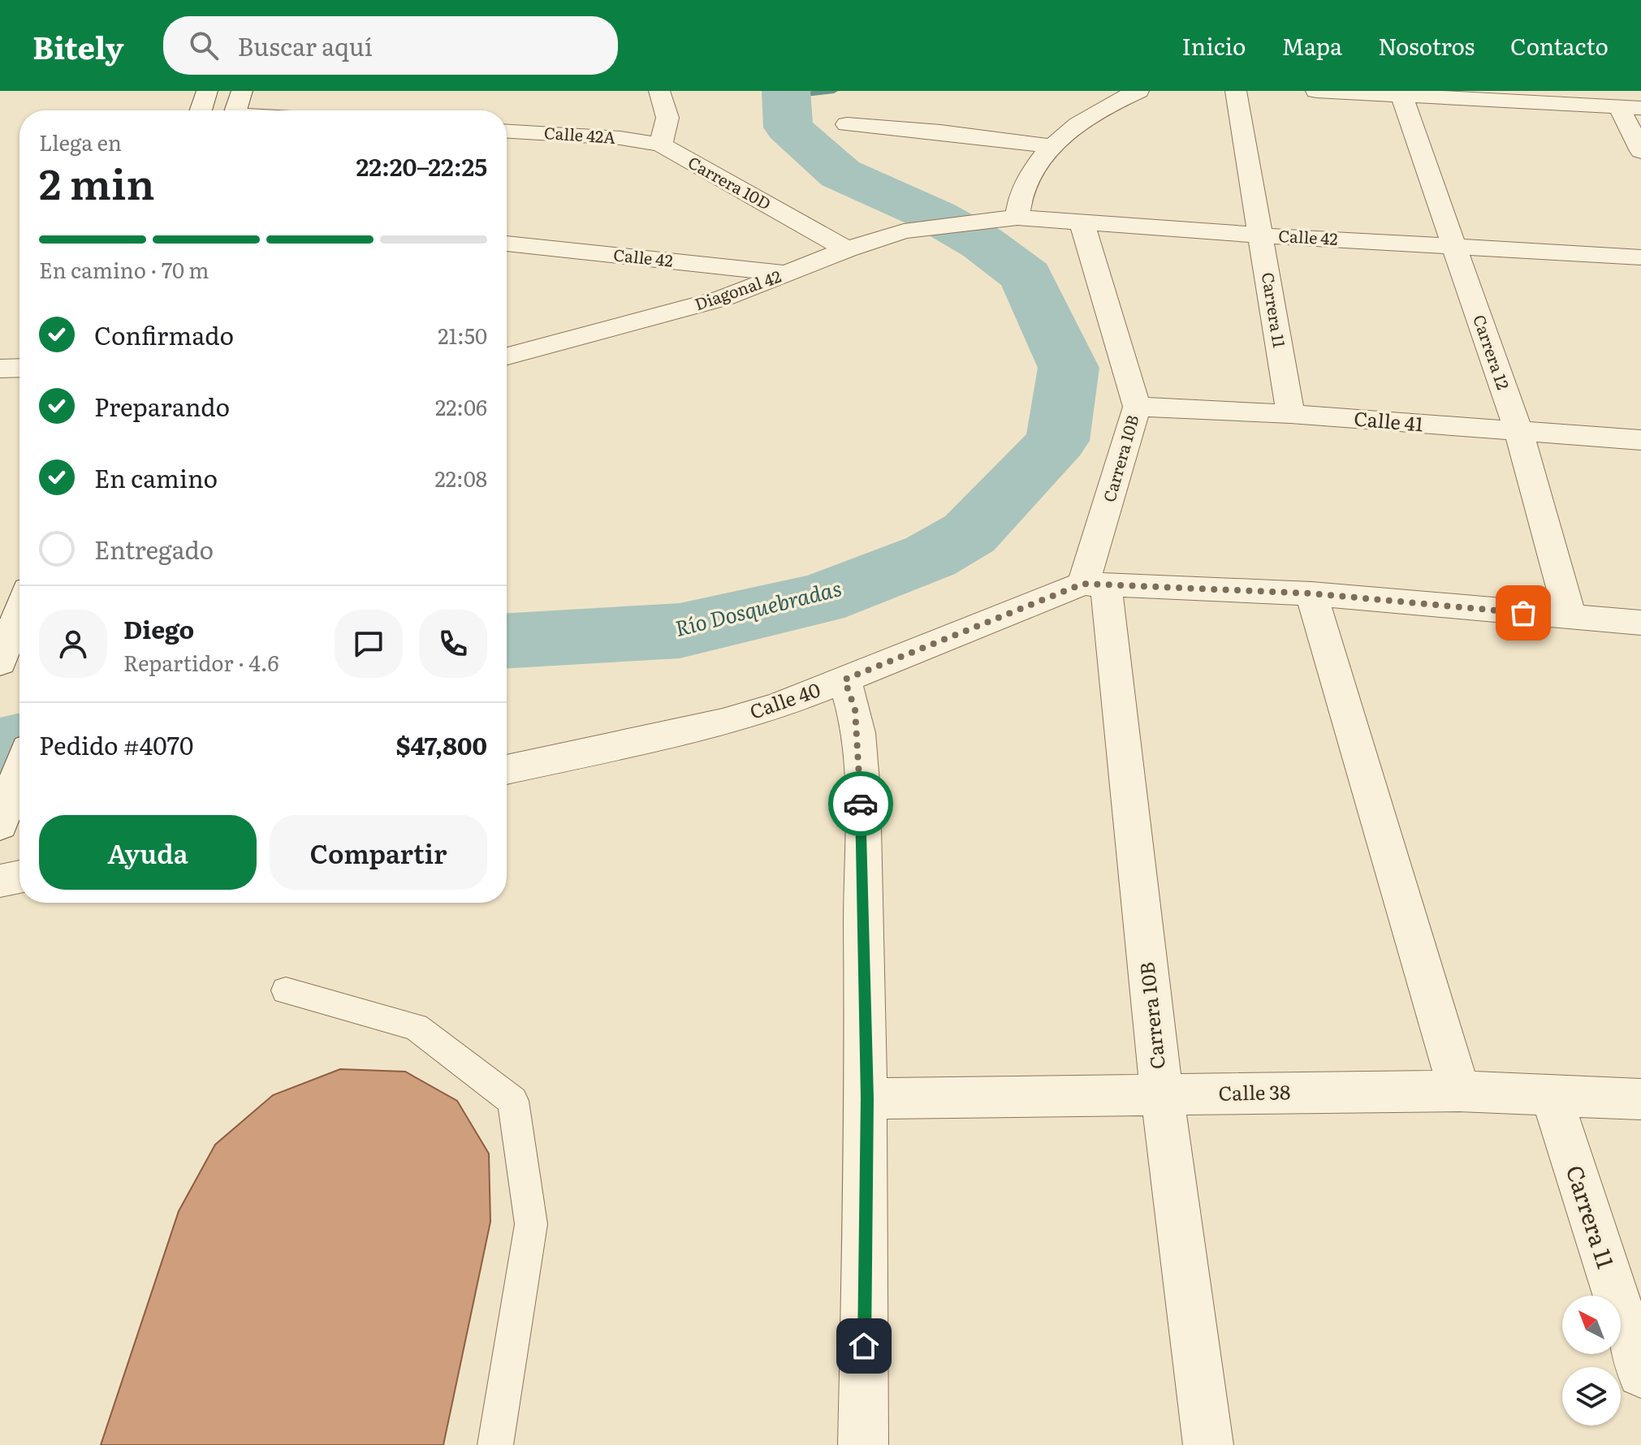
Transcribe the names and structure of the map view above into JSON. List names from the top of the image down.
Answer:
{
  "streets": {
    "street": [
      "Calle 42A",
      "Carrera 10D",
      "Calle 42",
      "Diagonal 42",
      "Carrera 11",
      "Carrera 12",
      "Calle 41",
      "Carrera 10B",
      "Calle 40",
      "Calle 38"
    ]
  },
  "crossings": [
    ["Calle 42A", "Carrera 10D"],
    ["Carrera 10D", "Diagonal 42"],
    ["Calle 42", "Diagonal 42"],
    ["Calle 42", "Carrera 11"],
    ["Calle 42", "Carrera 12"],
    ["Calle 42", "Carrera 10B"],
    ["Carrera 11", "Calle 41"],
    ["Carrera 11", "Calle 38"],
    ["Carrera 12", "Calle 41"],
    ["Carrera 12", "Calle 40"],
    ["Calle 41", "Carrera 10B"],
    ["Carrera 10B", "Calle 40"],
    ["Carrera 10B", "Calle 38"]
  ],
  "water": ["Río Dosquebradas"],
  "north": "top left",
  "page": {
    "header": "Bitely",
    "search": "Buscar aquí",
    "nav": [
      "Inicio",
      "Mapa",
      "Nosotros",
      "Contacto"
    ],
    "heading": ["2 min", "Llega en", "22:20–22:25"],
    "panel": [
      "Diego",
      "Repartidor · 4.6",
      "Pedido #4070",
      "$47,800"
    ],
    "bar": "En camino · 70 m",
    "list": [
      ["Confirmado", "21:50"],
      ["Preparando", "22:06"],
      ["En camino", "22:08"],
      "Entregado"
    ],
    "buttons": ["Ayuda", "Compartir"]
  }
}
